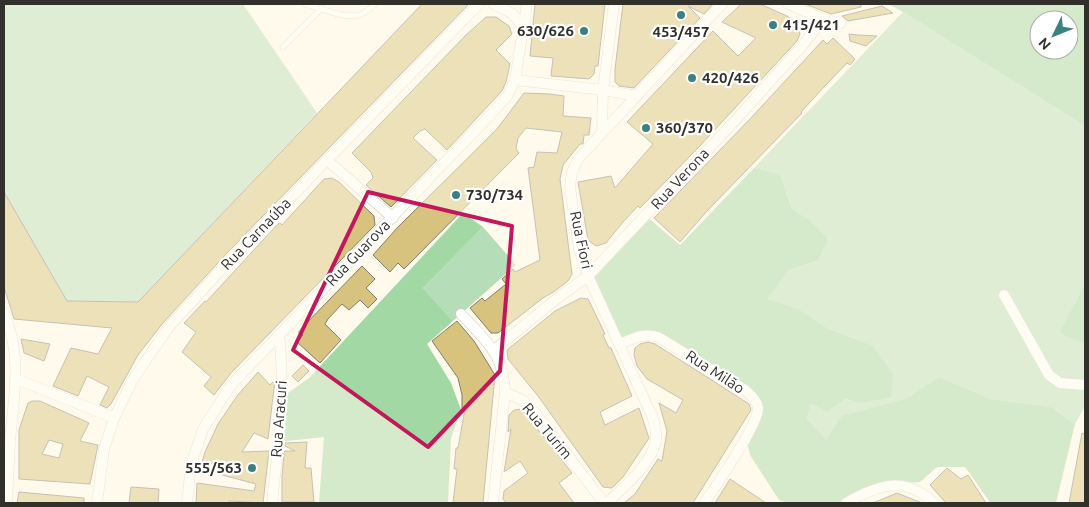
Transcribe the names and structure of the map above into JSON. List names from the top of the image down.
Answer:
{
  "streets": {
    "street": [
      "Rua Verona",
      "Rua Carnaúba",
      "Rua Fiori",
      "Rua Guarova",
      "Rua Milão",
      "Rua Aracuri",
      "Rua Turim"
    ]
  },
  "crossings": [
    ["Rua Verona", "Rua Fiori"],
    ["Rua Fiori", "Rua Milão"],
    ["Rua Fiori", "Rua Turim"],
    ["Rua Guarova", "Rua Aracuri"]
  ],
  "places": [
    "453/457",
    "415/421",
    "630/626",
    "420/426",
    "360/370",
    "730/734",
    "555/563"
  ],
  "north": "bottom left"
}
